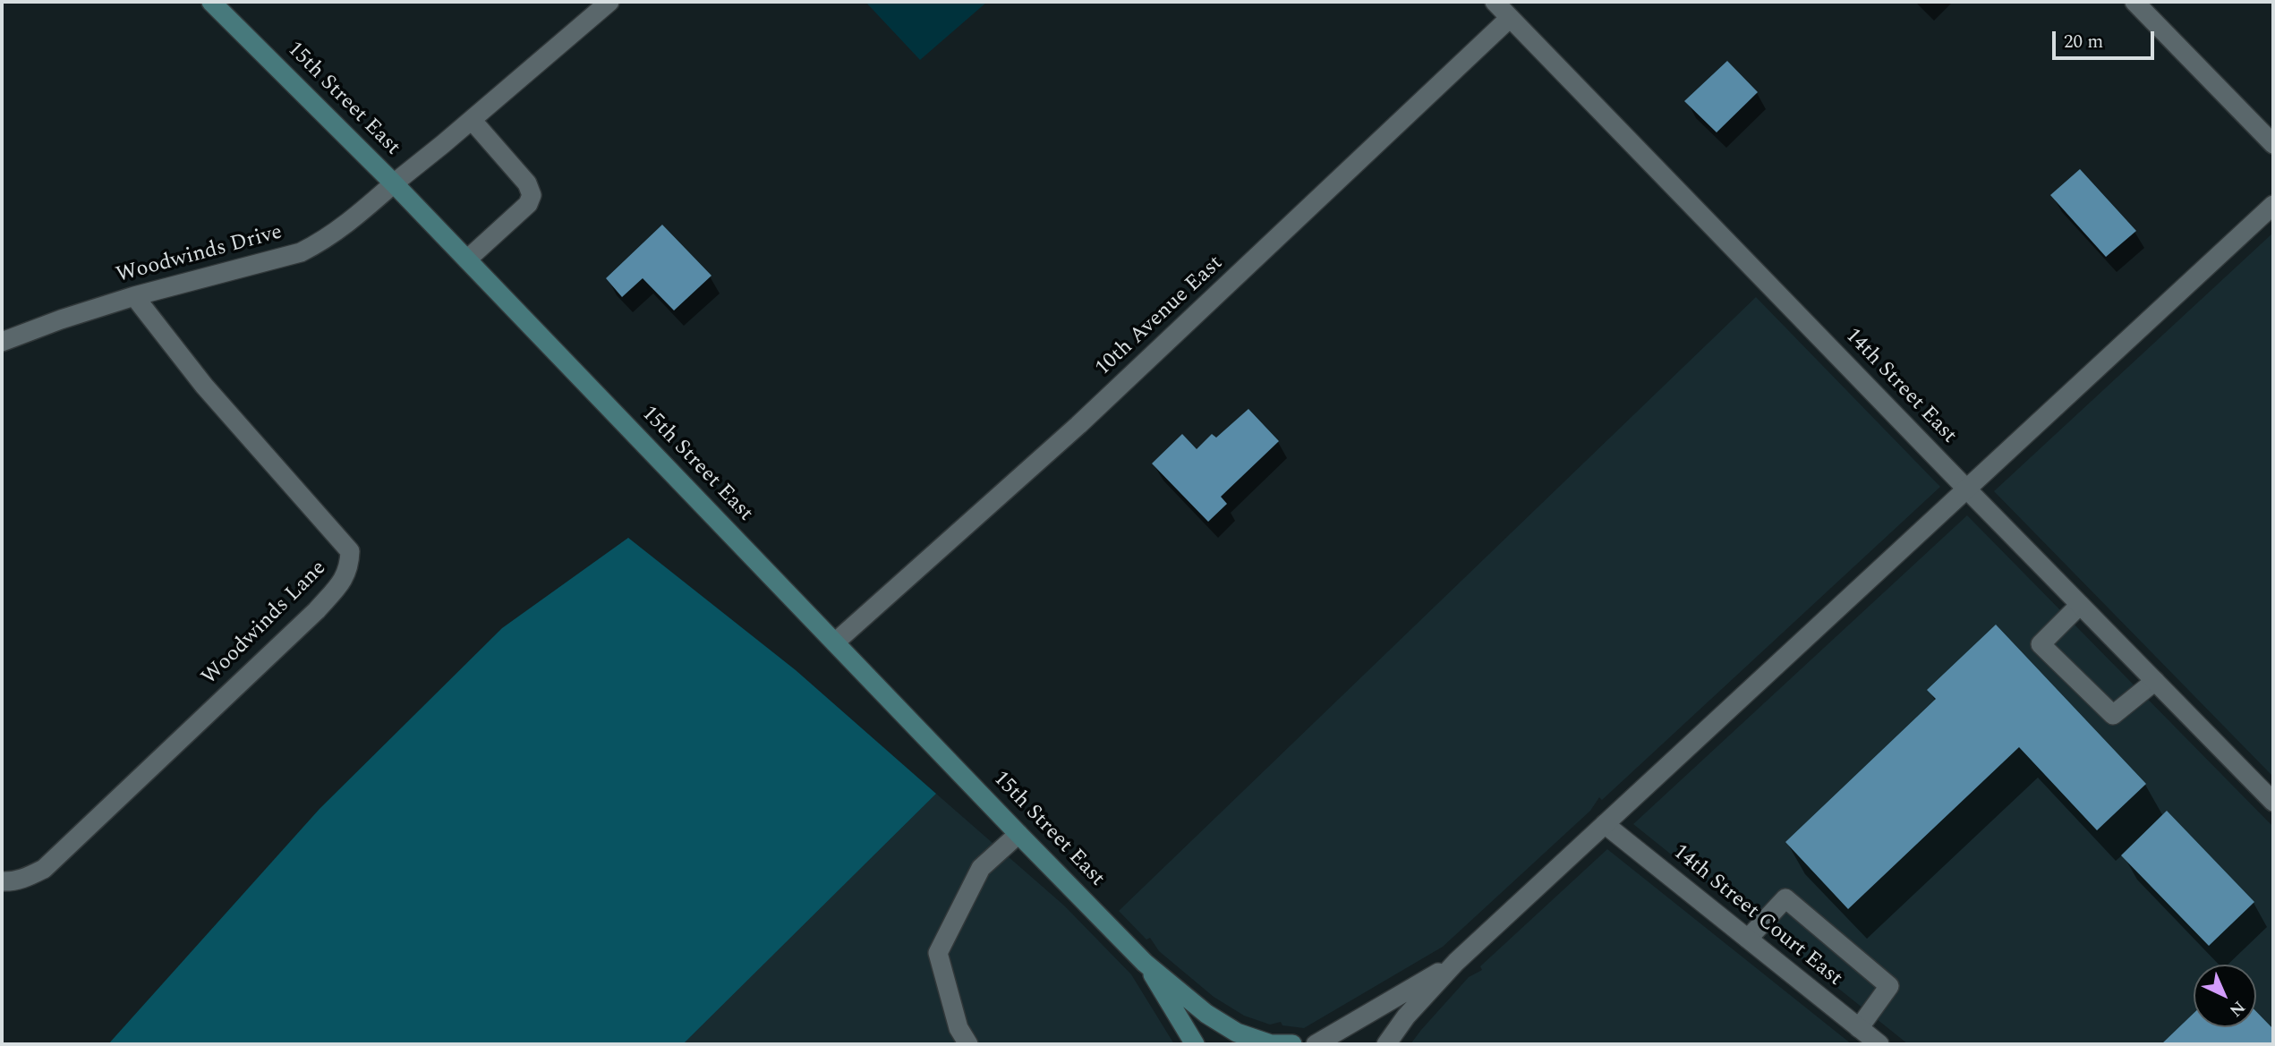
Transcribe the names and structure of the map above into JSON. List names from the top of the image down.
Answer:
{
  "streets": {
    "main road": ["15th Street East"],
    "street": [
      "Woodwinds Drive",
      "10th Avenue East",
      "14th Street East",
      "Woodwinds Lane",
      "14th Street Court East"
    ]
  },
  "crossings": [
    ["15th Street East", "Woodwinds Drive"],
    ["15th Street East", "10th Avenue East"],
    ["Woodwinds Drive", "Woodwinds Lane"],
    ["10th Avenue East", "14th Street East"]
  ],
  "scale_bar": "20 m",
  "north": "bottom right"
}
